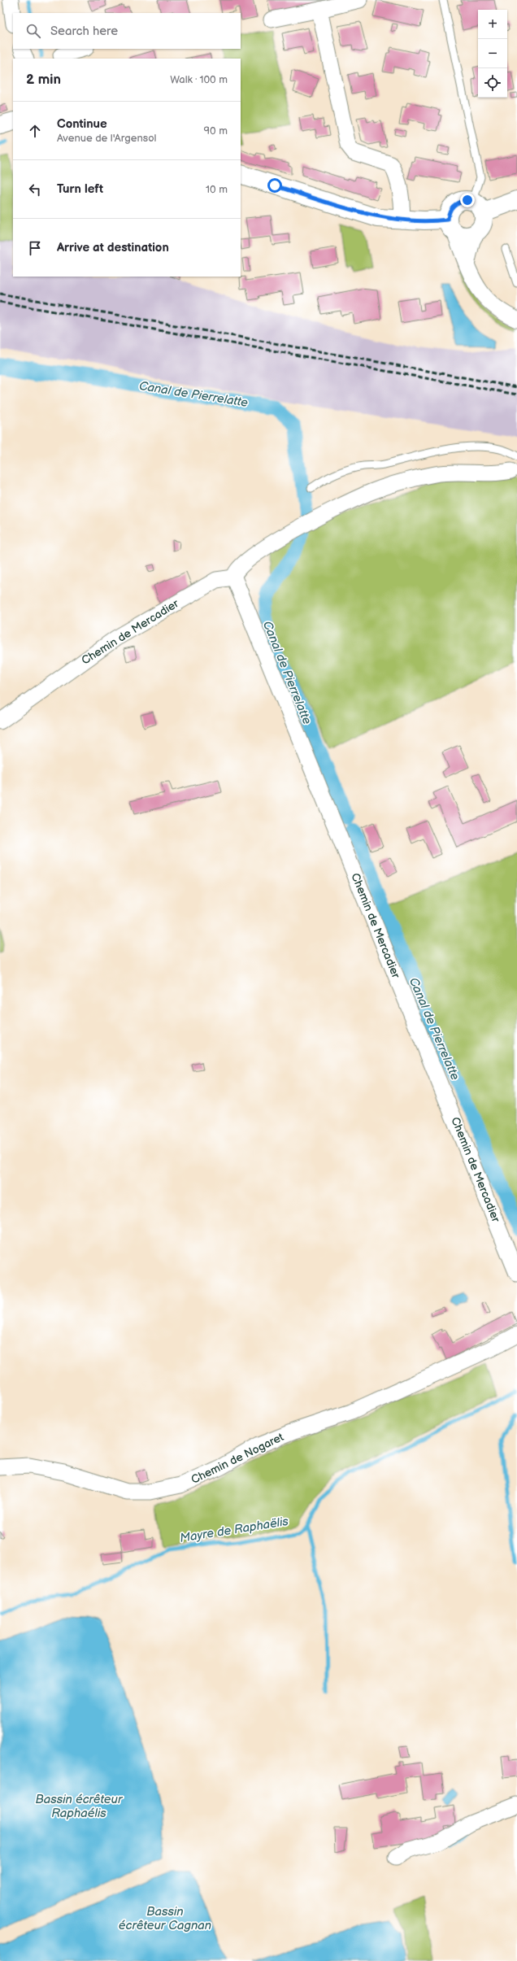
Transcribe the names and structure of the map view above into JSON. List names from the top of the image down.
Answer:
{
  "streets": {
    "street": ["Chemin de Mercadier", "Chemin de Nogaret"]
  },
  "water": [
    "Canal de Pierrelatte",
    "Mayre de Raphaëlis",
    "Bassin écrêteur Raphaélis",
    "Bassin écrêteur Cagnan"
  ],
  "page": {
    "map_buttons": ["+", "−"],
    "search": "Search here",
    "heading": ["2 min", "Walk · 100 m"],
    "list": [
      ["Continue", "Avenue de l'Argensol", "90 m"],
      ["Turn left", "10 m"],
      "Arrive at destination"
    ]
  }
}
